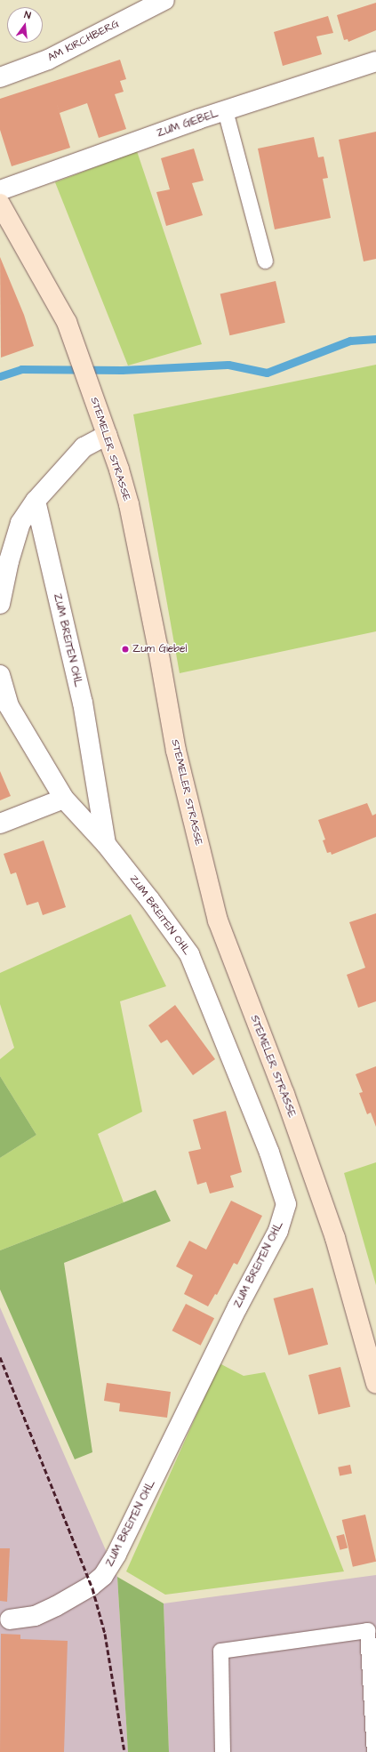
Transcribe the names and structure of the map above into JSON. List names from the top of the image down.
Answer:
{
  "streets": {
    "main road": ["STEMELER STRASSE"],
    "street": ["AM KIRCHBERG", "ZUM GIEBEL", "ZUM BREITEN OHL"]
  },
  "places": ["Zum Giebel"],
  "north": "top"
}
